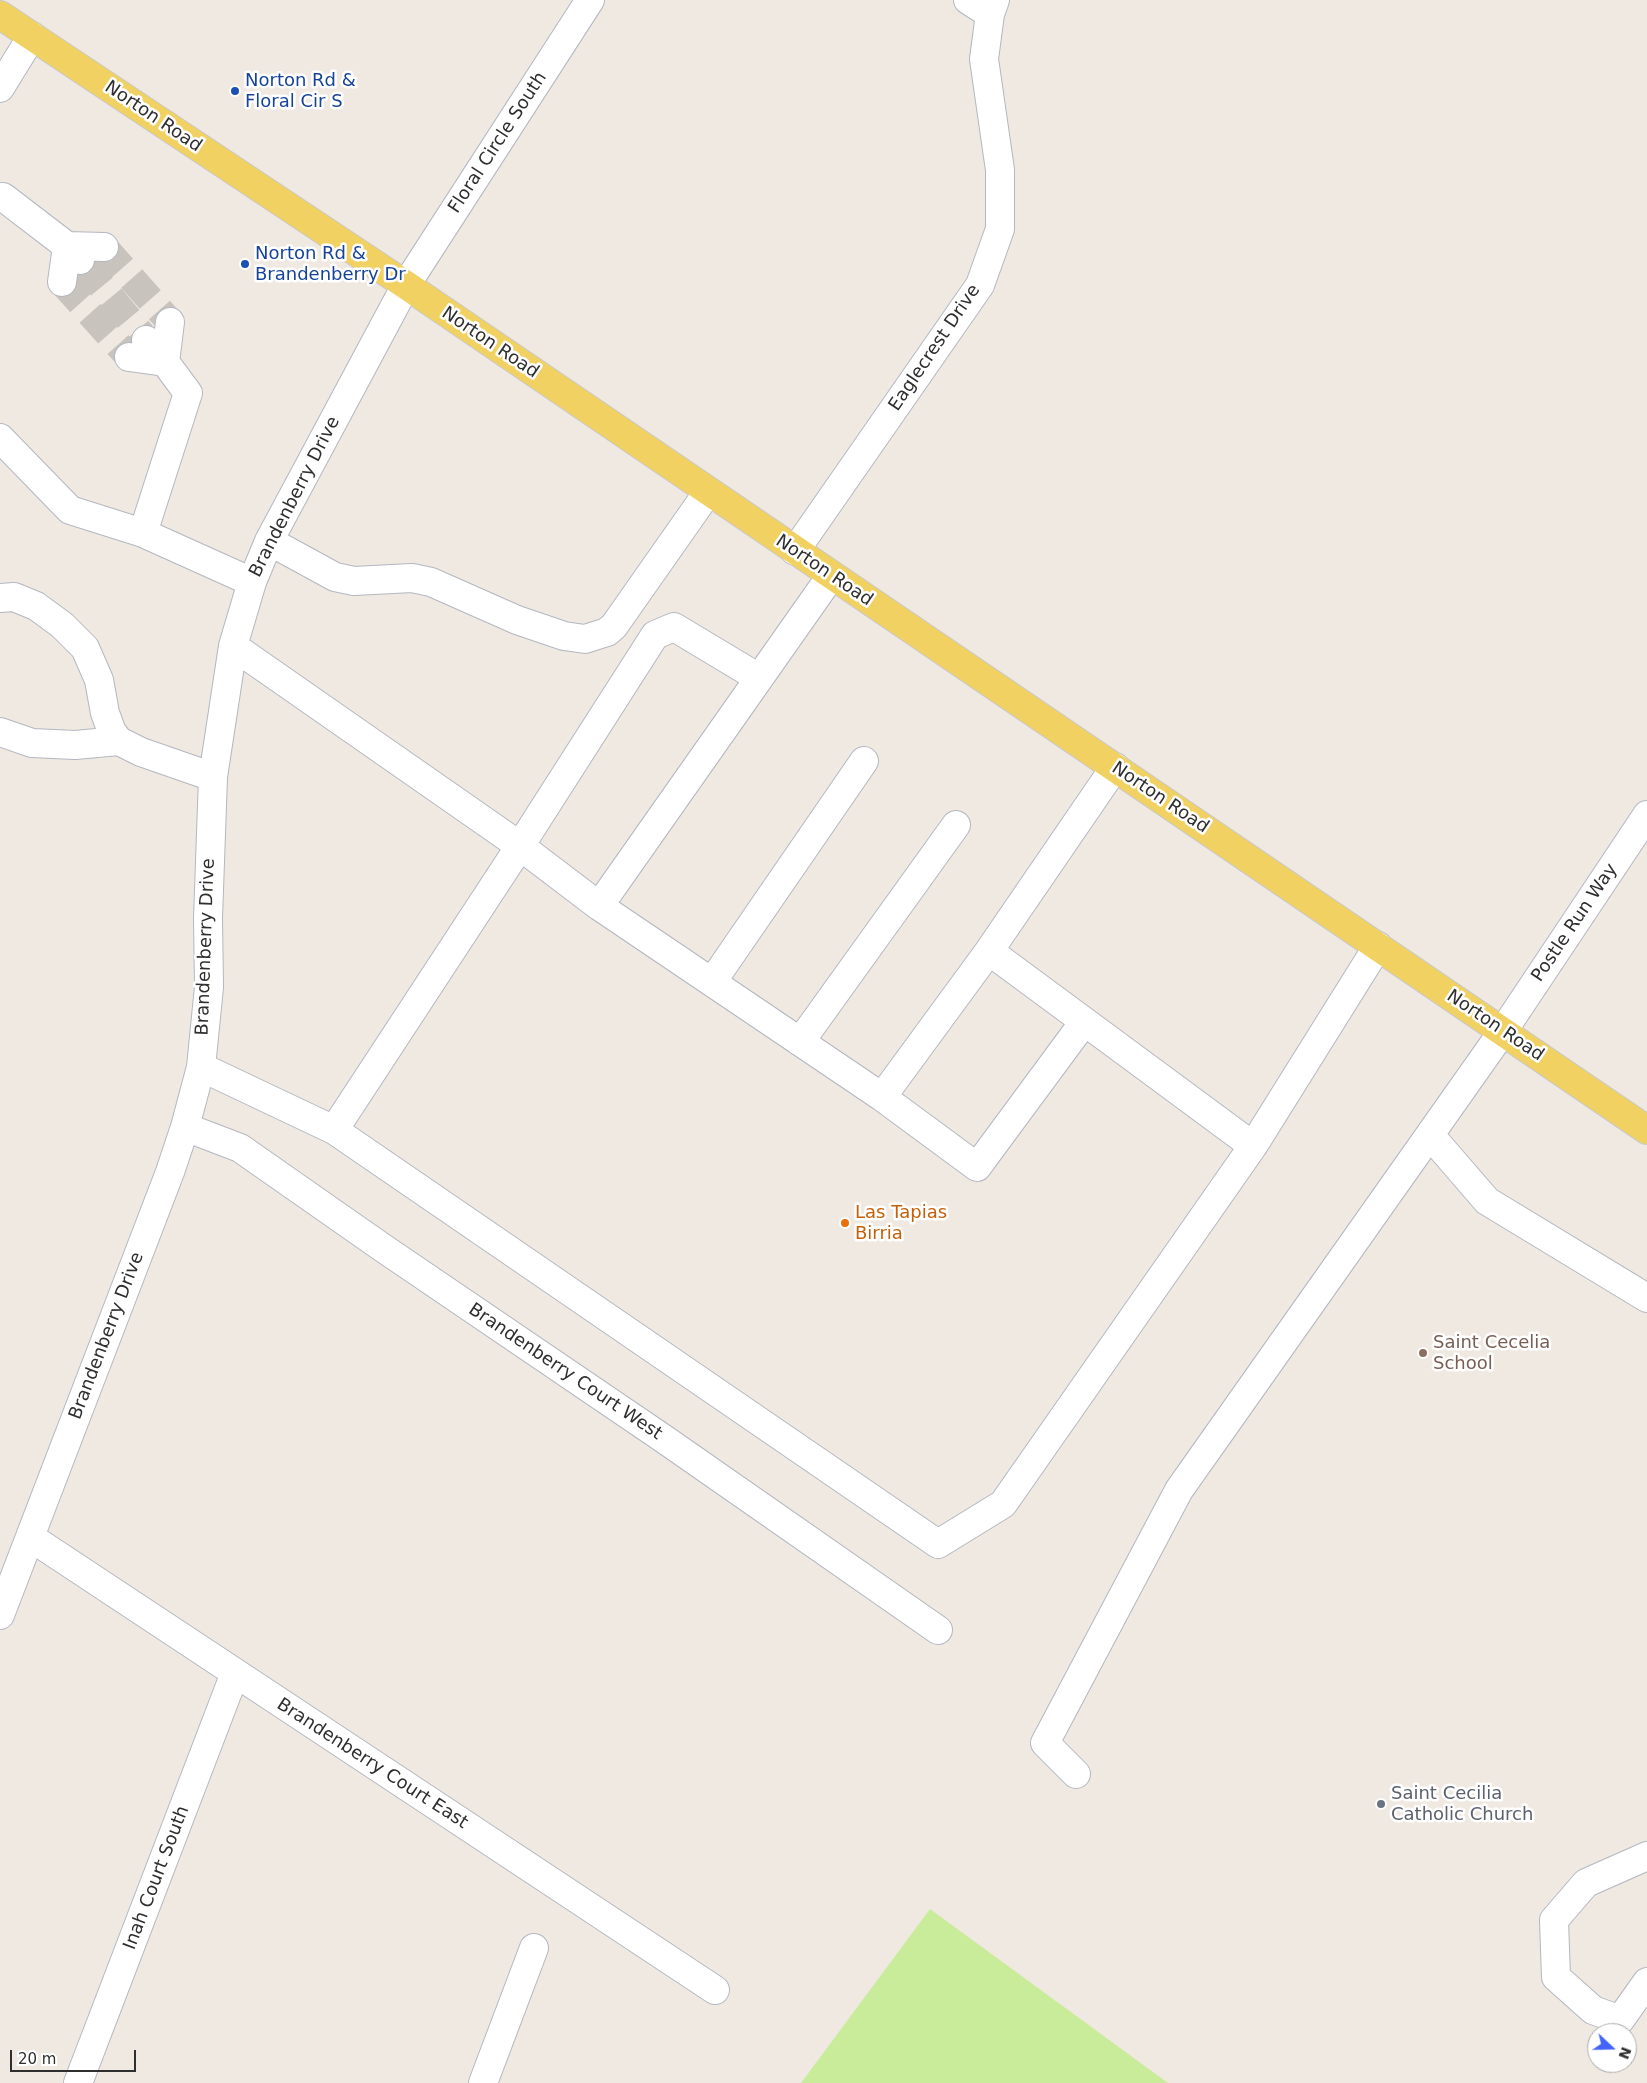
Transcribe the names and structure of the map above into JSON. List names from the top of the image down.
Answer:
{
  "streets": {
    "main road": ["Norton Road"],
    "street": [
      "Floral Circle South",
      "Eaglecrest Drive",
      "Brandenberry Drive",
      "Postle Run Way",
      "Brandenberry Court West",
      "Brandenberry Court East",
      "Inah Court South"
    ]
  },
  "crossings": [
    ["Norton Road", "Floral Circle South"],
    ["Norton Road", "Eaglecrest Drive"],
    ["Norton Road", "Brandenberry Drive"],
    ["Norton Road", "Postle Run Way"],
    ["Floral Circle South", "Brandenberry Drive"],
    ["Brandenberry Drive", "Brandenberry Court West"],
    ["Brandenberry Drive", "Brandenberry Court East"],
    ["Brandenberry Court East", "Inah Court South"]
  ],
  "places": [
    "Norton Rd & Floral Cir S",
    "Norton Rd & Brandenberry Dr",
    "Las Tapias Birria",
    "Saint Cecelia School",
    "Saint Cecilia Catholic Church"
  ],
  "scale_bar": "20 m",
  "north": "right"
}
